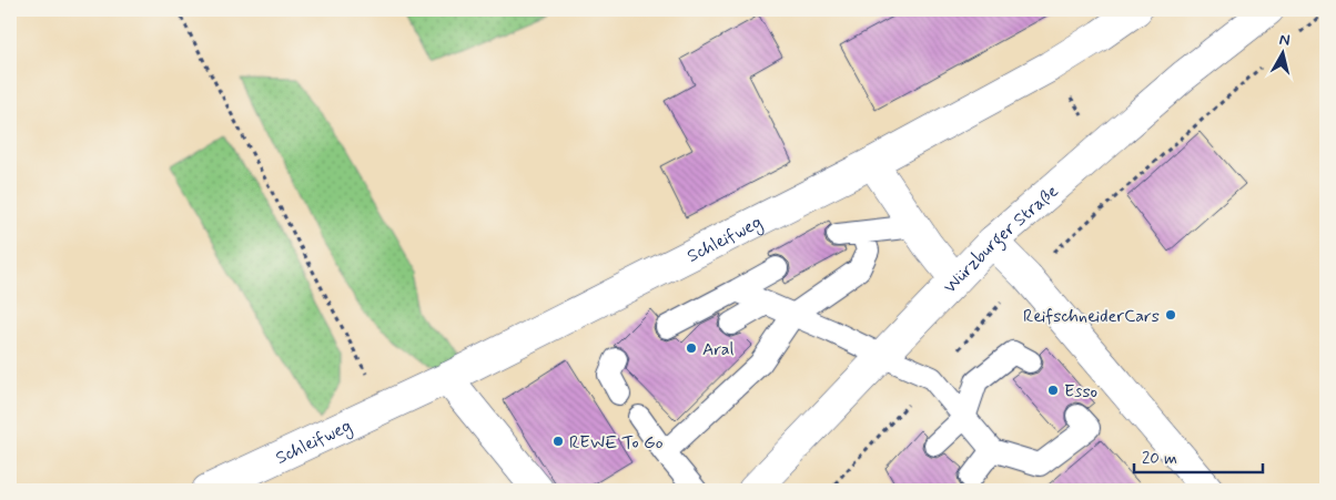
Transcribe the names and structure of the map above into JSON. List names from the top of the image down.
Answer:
{
  "streets": {
    "street": ["Schleifweg", "Würzburger Straße"]
  },
  "places": [
    "ReifschneiderCars",
    "Aral",
    "Esso",
    "REWE To Go"
  ],
  "scale_bar": "20 m",
  "north": "top"
}
